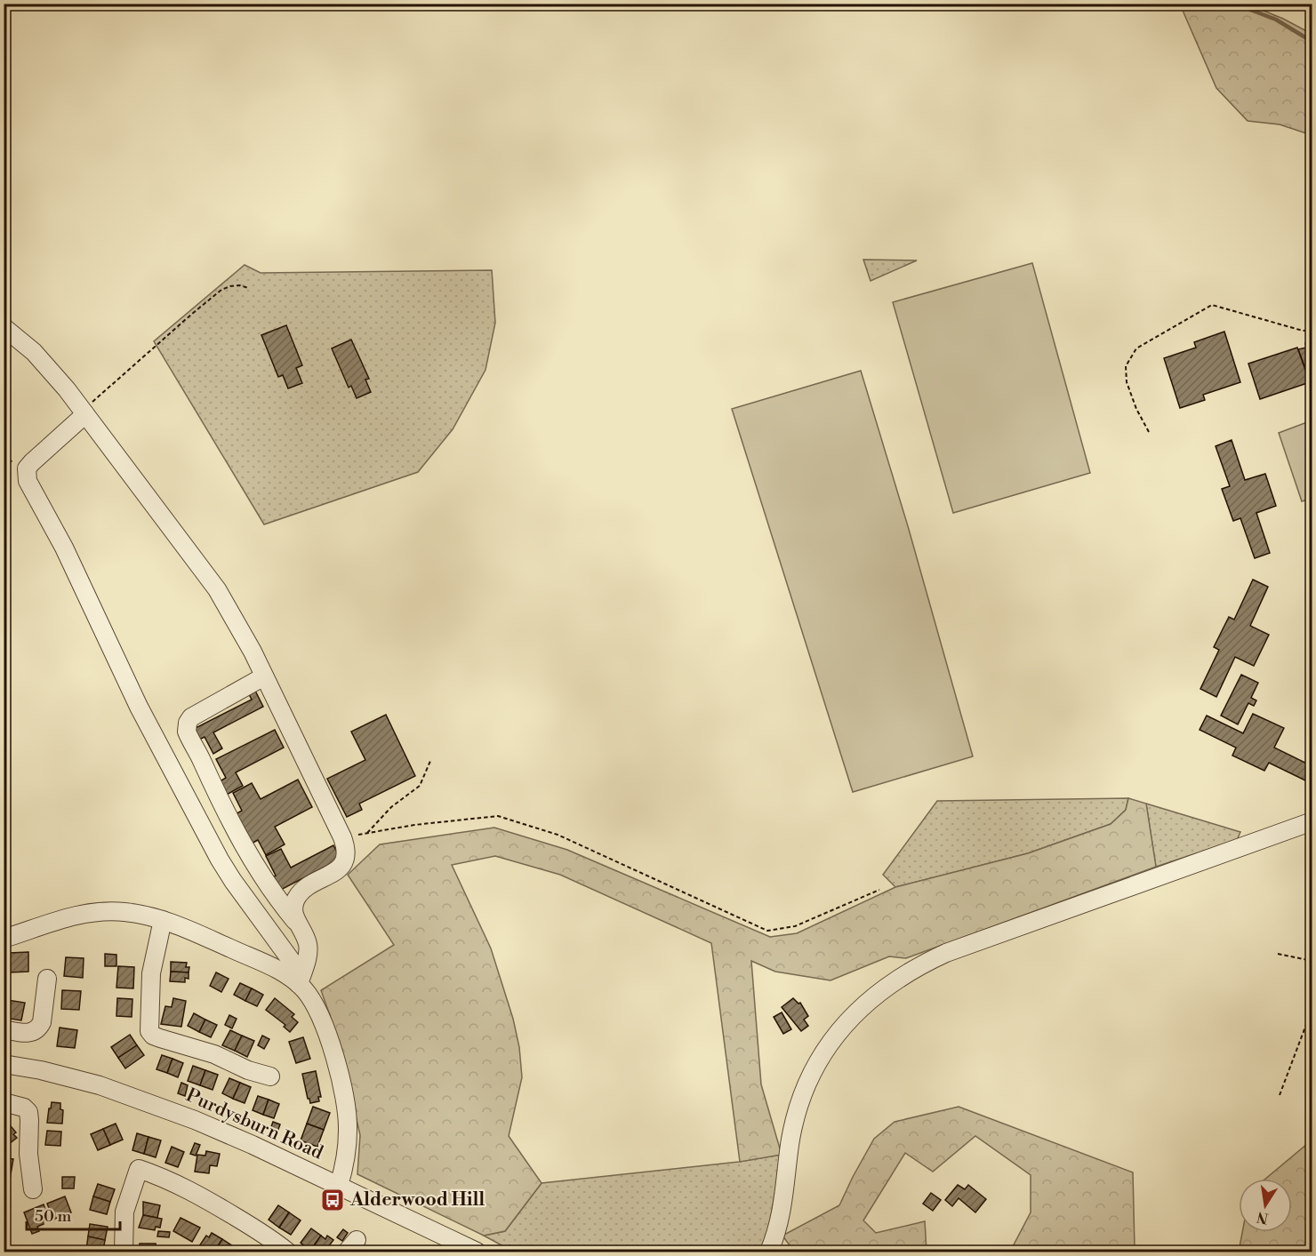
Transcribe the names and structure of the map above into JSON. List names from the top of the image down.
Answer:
{
  "streets": {
    "street": ["Purdysburn Road"]
  },
  "places": {
    "bus stop": ["Alderwood Hill"]
  },
  "scale_bar": "50 m",
  "north": "bottom"
}
